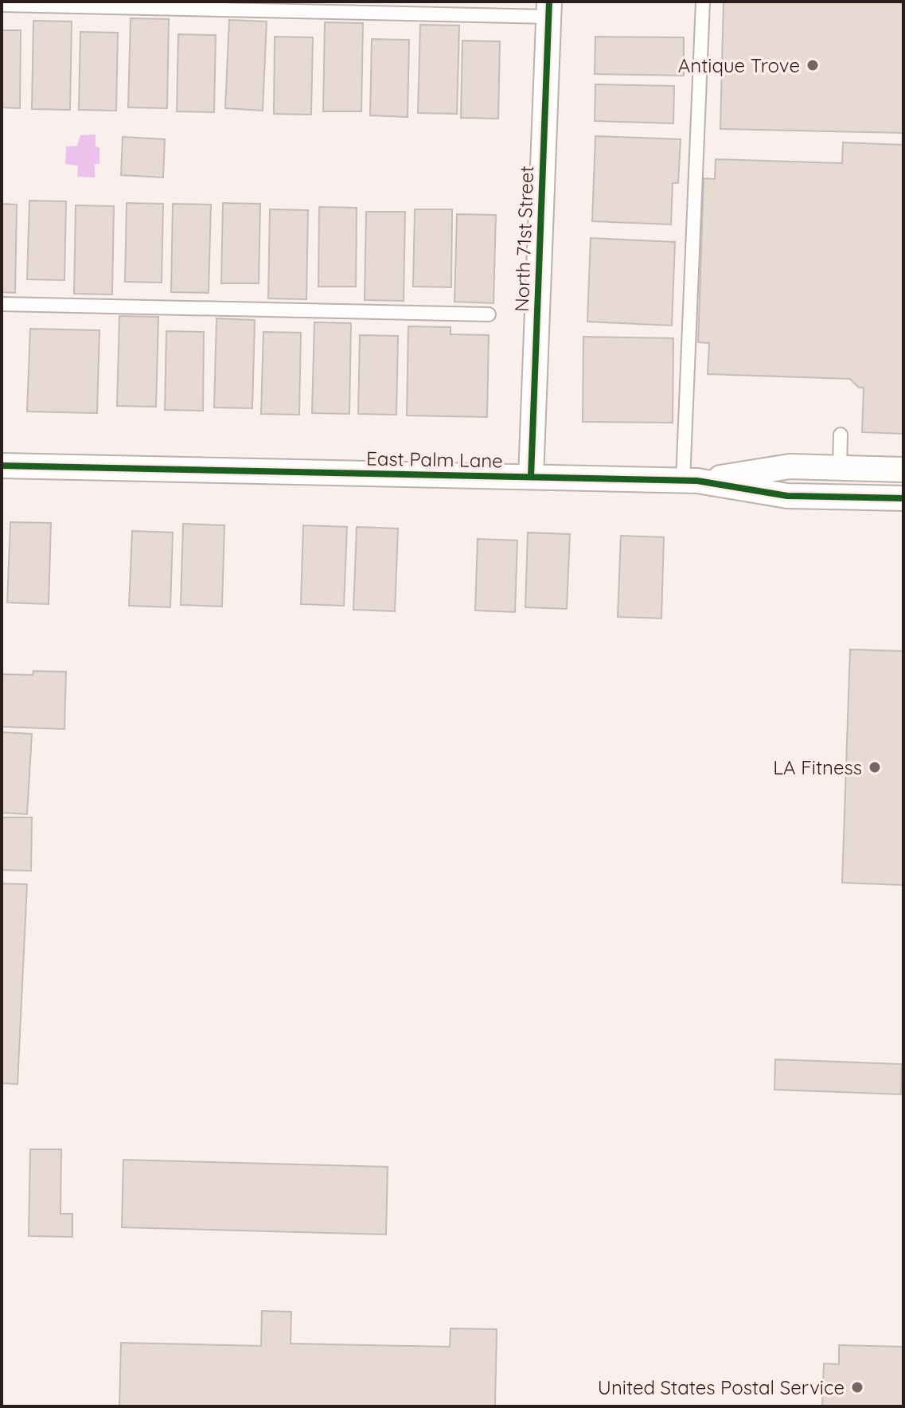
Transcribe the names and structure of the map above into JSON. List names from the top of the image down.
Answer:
{
  "streets": {
    "street": ["North 71st Street", "East Palm Lane"]
  },
  "crossings": [
    ["North 71st Street", "East Palm Lane"]
  ],
  "places": ["Antique Trove", "LA Fitness", "United States Postal Service"]
}
